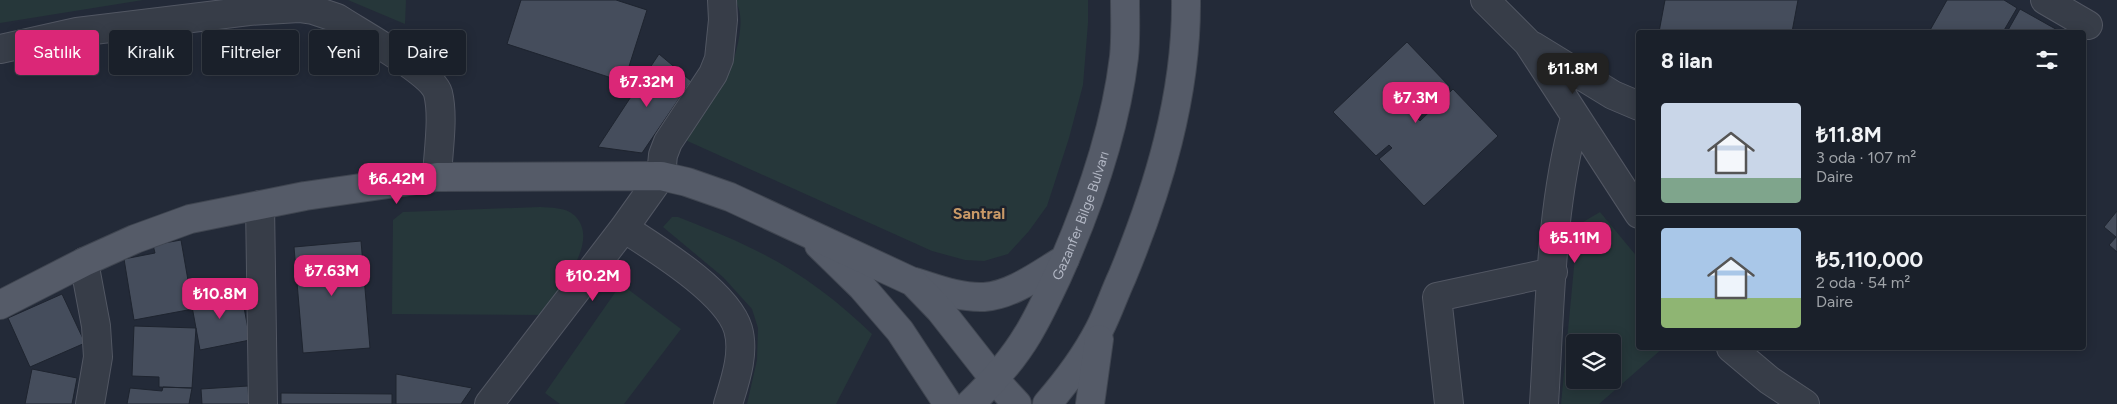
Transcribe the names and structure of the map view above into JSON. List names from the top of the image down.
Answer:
{
  "streets": {
    "main road": ["Gazanfer Bilge Bulvarı"]
  },
  "districts": ["Santral"],
  "page": {
    "chip": [
      "Satılık",
      "Kiralık",
      "Filtreler",
      "Yeni",
      "Daire"
    ],
    "heading": "8 ilan",
    "price": [
      "₺11.8M",
      "₺7.32M",
      "₺7.3M",
      "₺6.42M",
      "₺5.11M",
      "₺7.63M",
      "₺10.2M",
      "₺10.8M"
    ],
    "list": [
      {
        "name": "₺11.8M",
        "note": "3 oda · 107 m² · Daire"
      },
      {
        "name": "₺5,110,000",
        "note": "2 oda · 54 m² · Daire"
      }
    ]
  }
}
